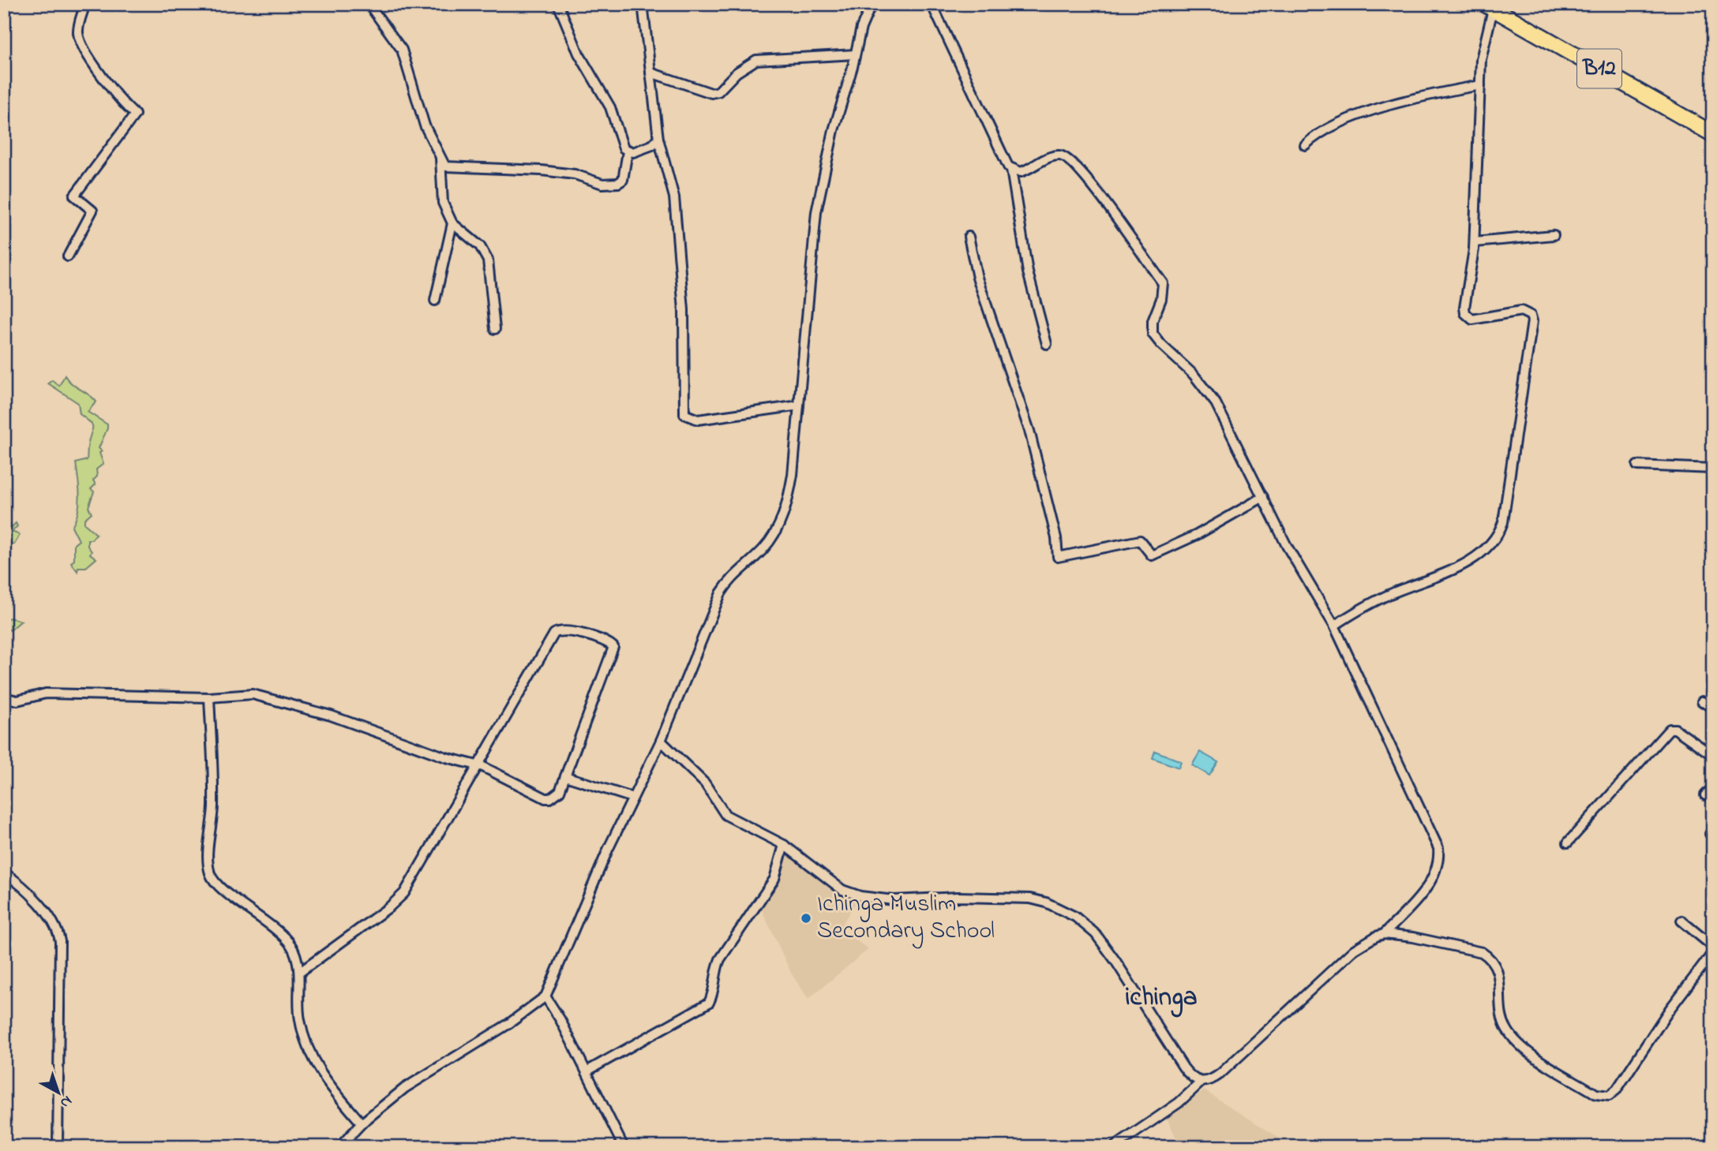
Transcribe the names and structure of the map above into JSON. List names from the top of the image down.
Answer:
{
  "streets": {
    "highway": ["B12"]
  },
  "districts": ["ichinga"],
  "places": ["Ichinga Muslim Secondary School"],
  "north": "bottom right"
}
